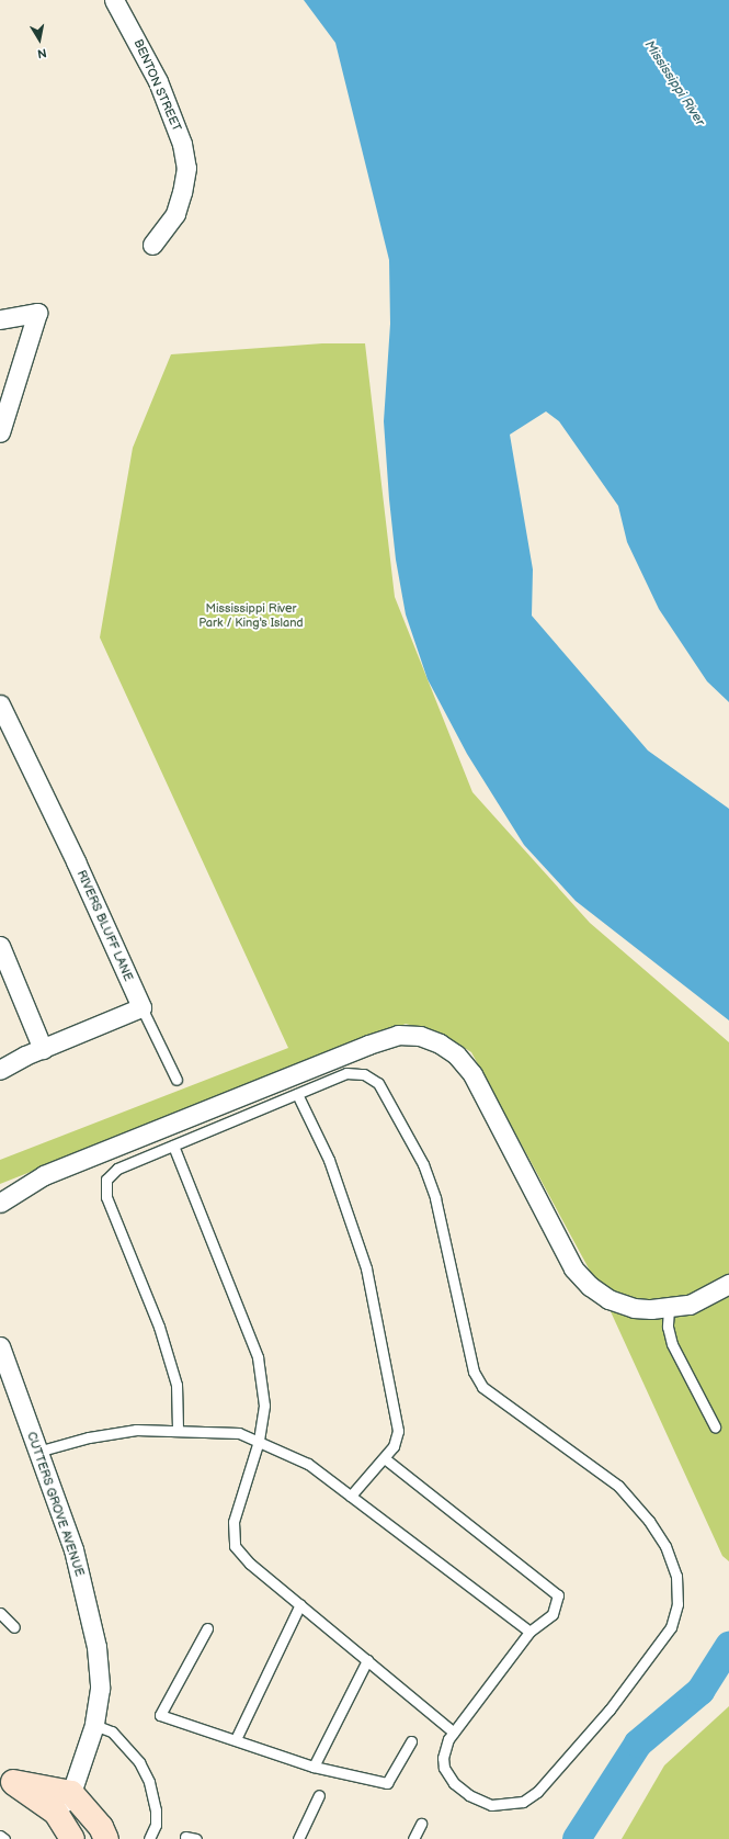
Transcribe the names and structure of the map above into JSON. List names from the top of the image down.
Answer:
{
  "streets": {
    "street": ["BENTON STREET", "RIVERS BLUFF LANE", "CUTTERS GROVE AVENUE"]
  },
  "water": ["Mississippi River"],
  "parks": ["Mississippi River Park / King's Island"],
  "north": "bottom"
}
